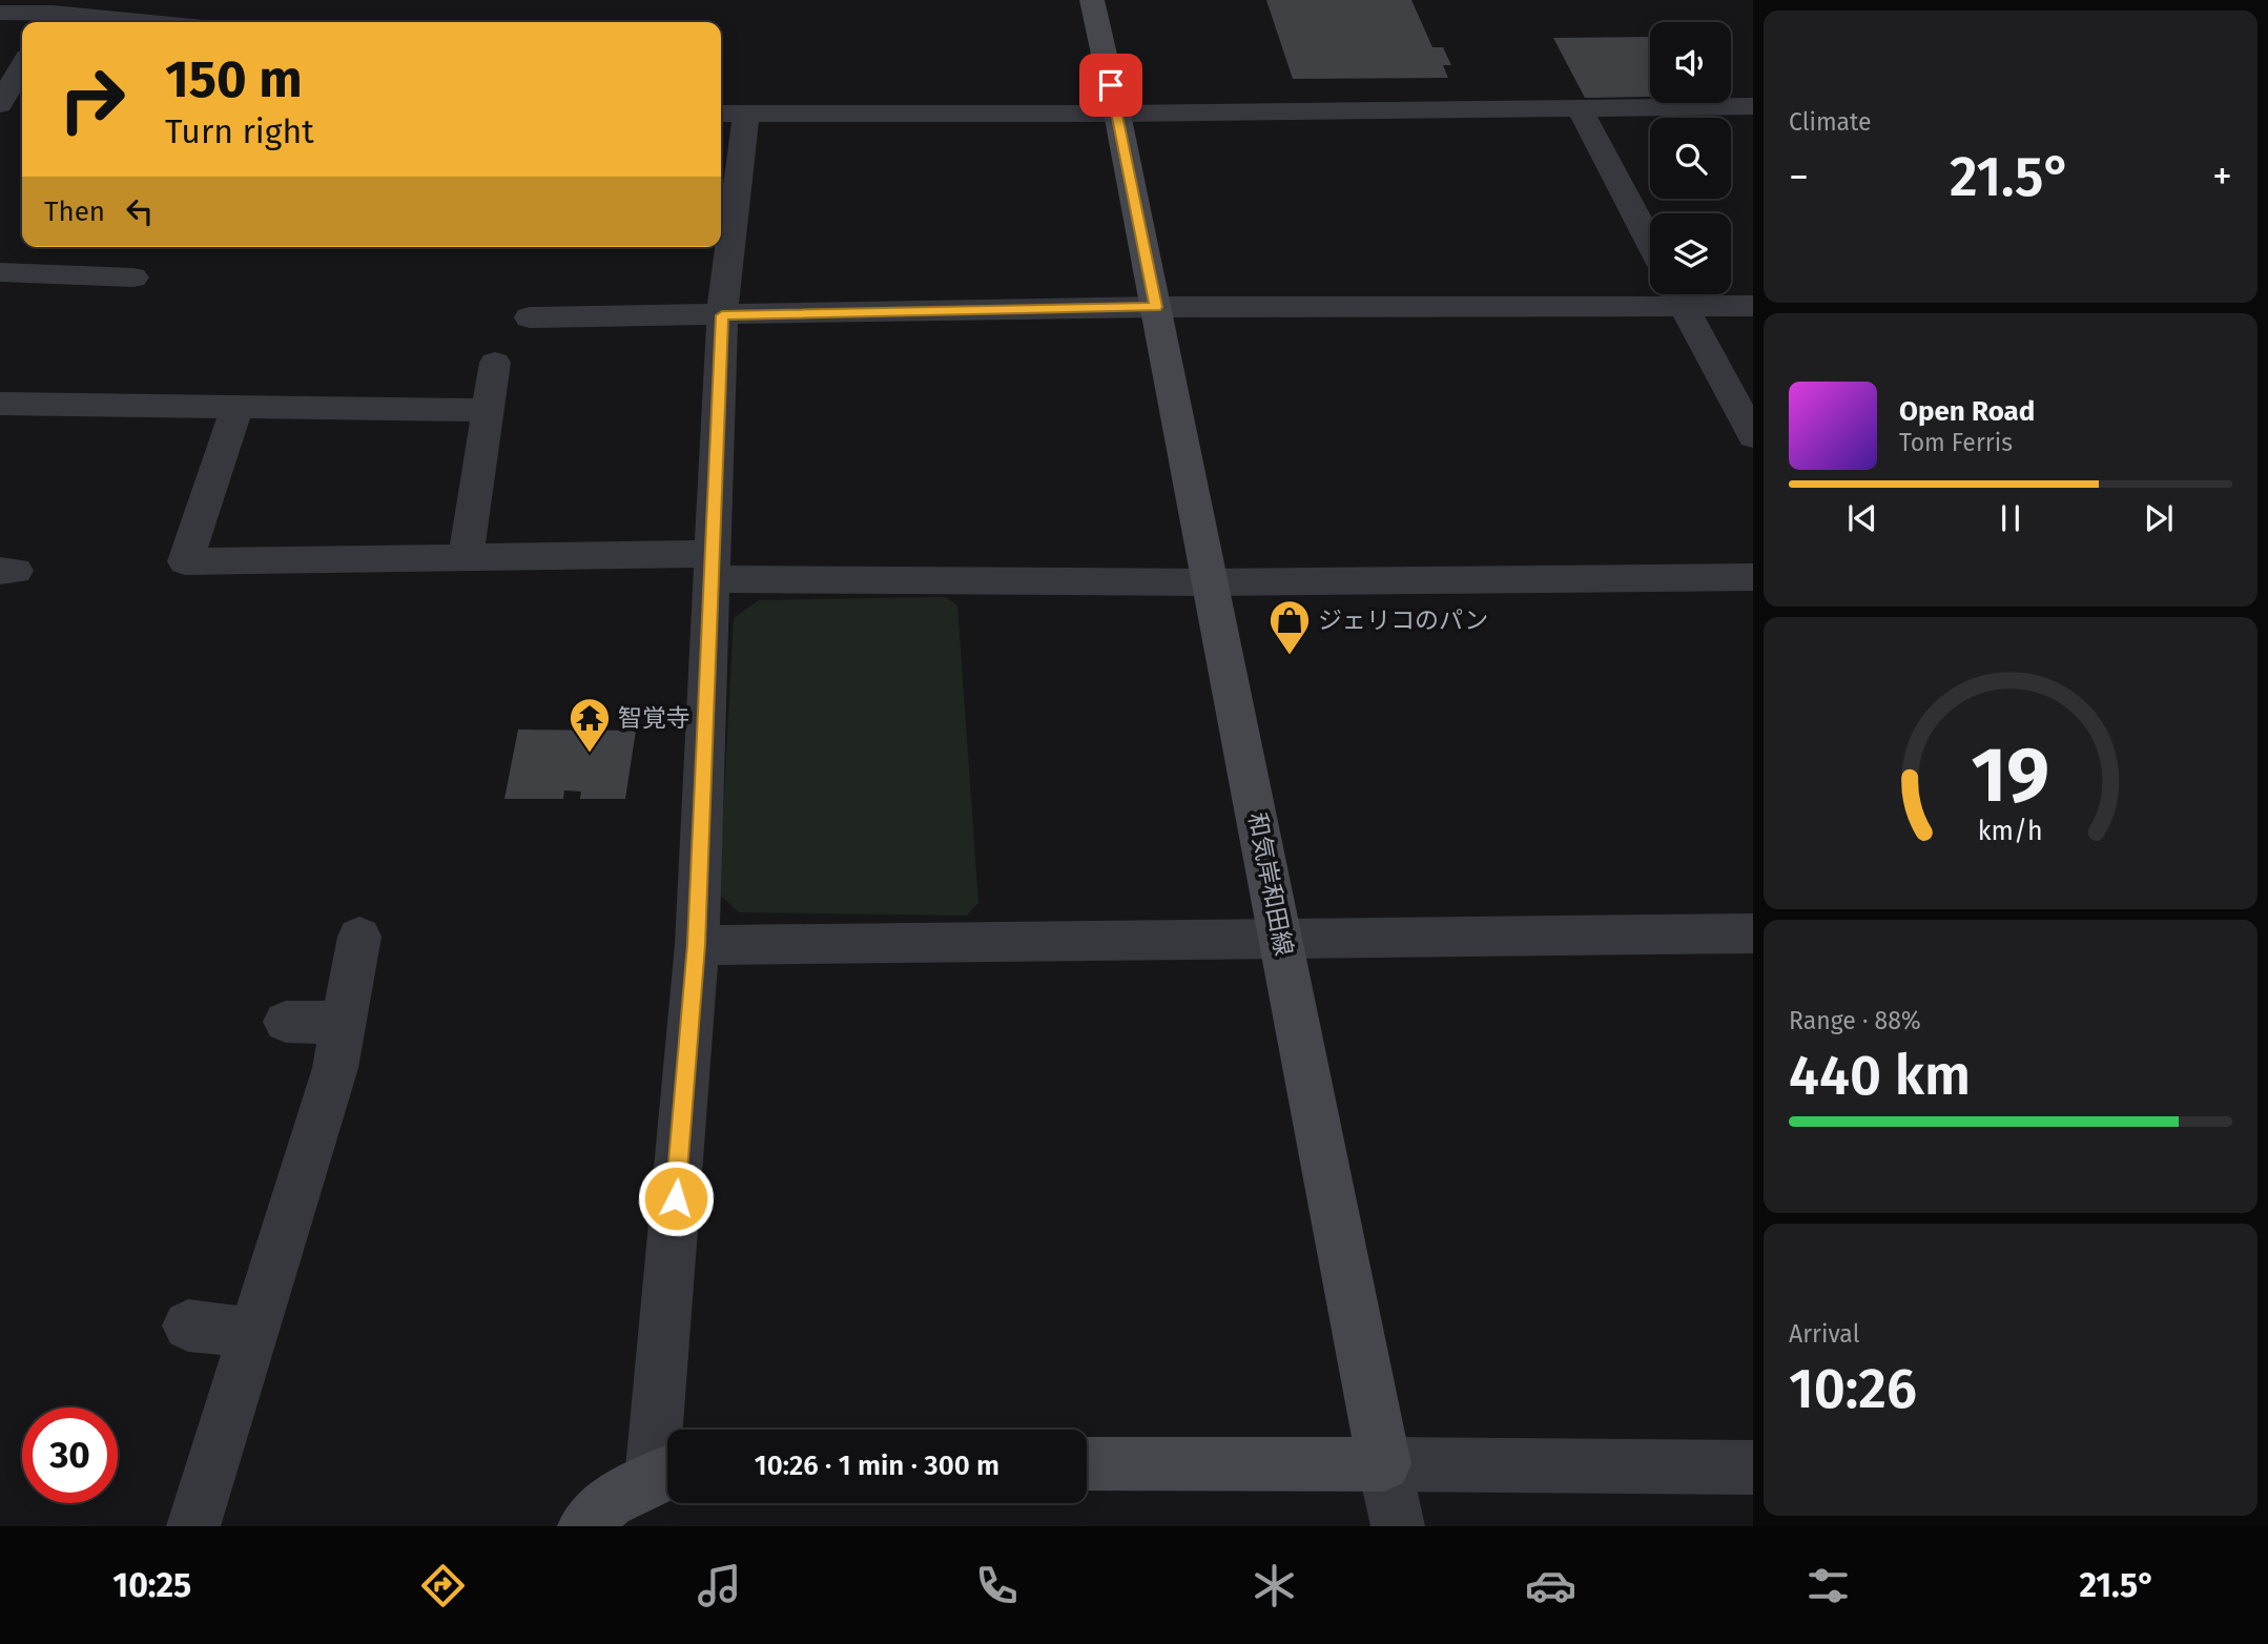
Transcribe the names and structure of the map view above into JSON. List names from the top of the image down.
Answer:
{
  "streets": {
    "main road": ["和気岸和田線"]
  },
  "places": {
    "shop": ["ジェリコのパン"],
    "temple": ["智覚寺"]
  },
  "page": {
    "tile": [
      "Climate",
      ["Range · 88%", "440 km"],
      ["Arrival", "10:26"]
    ],
    "turn": ["150 m", "Turn right"],
    "heat": ["−", "21.5°", "+"],
    "then": "Then",
    "song": ["Open Road", "Tom Ferris"],
    "limit": "30",
    "trip": "10:26 · 1 min · 300 m",
    "tabs": ["10:25", "21.5°"],
    "gauge": ["19", "km/h"]
  }
}
